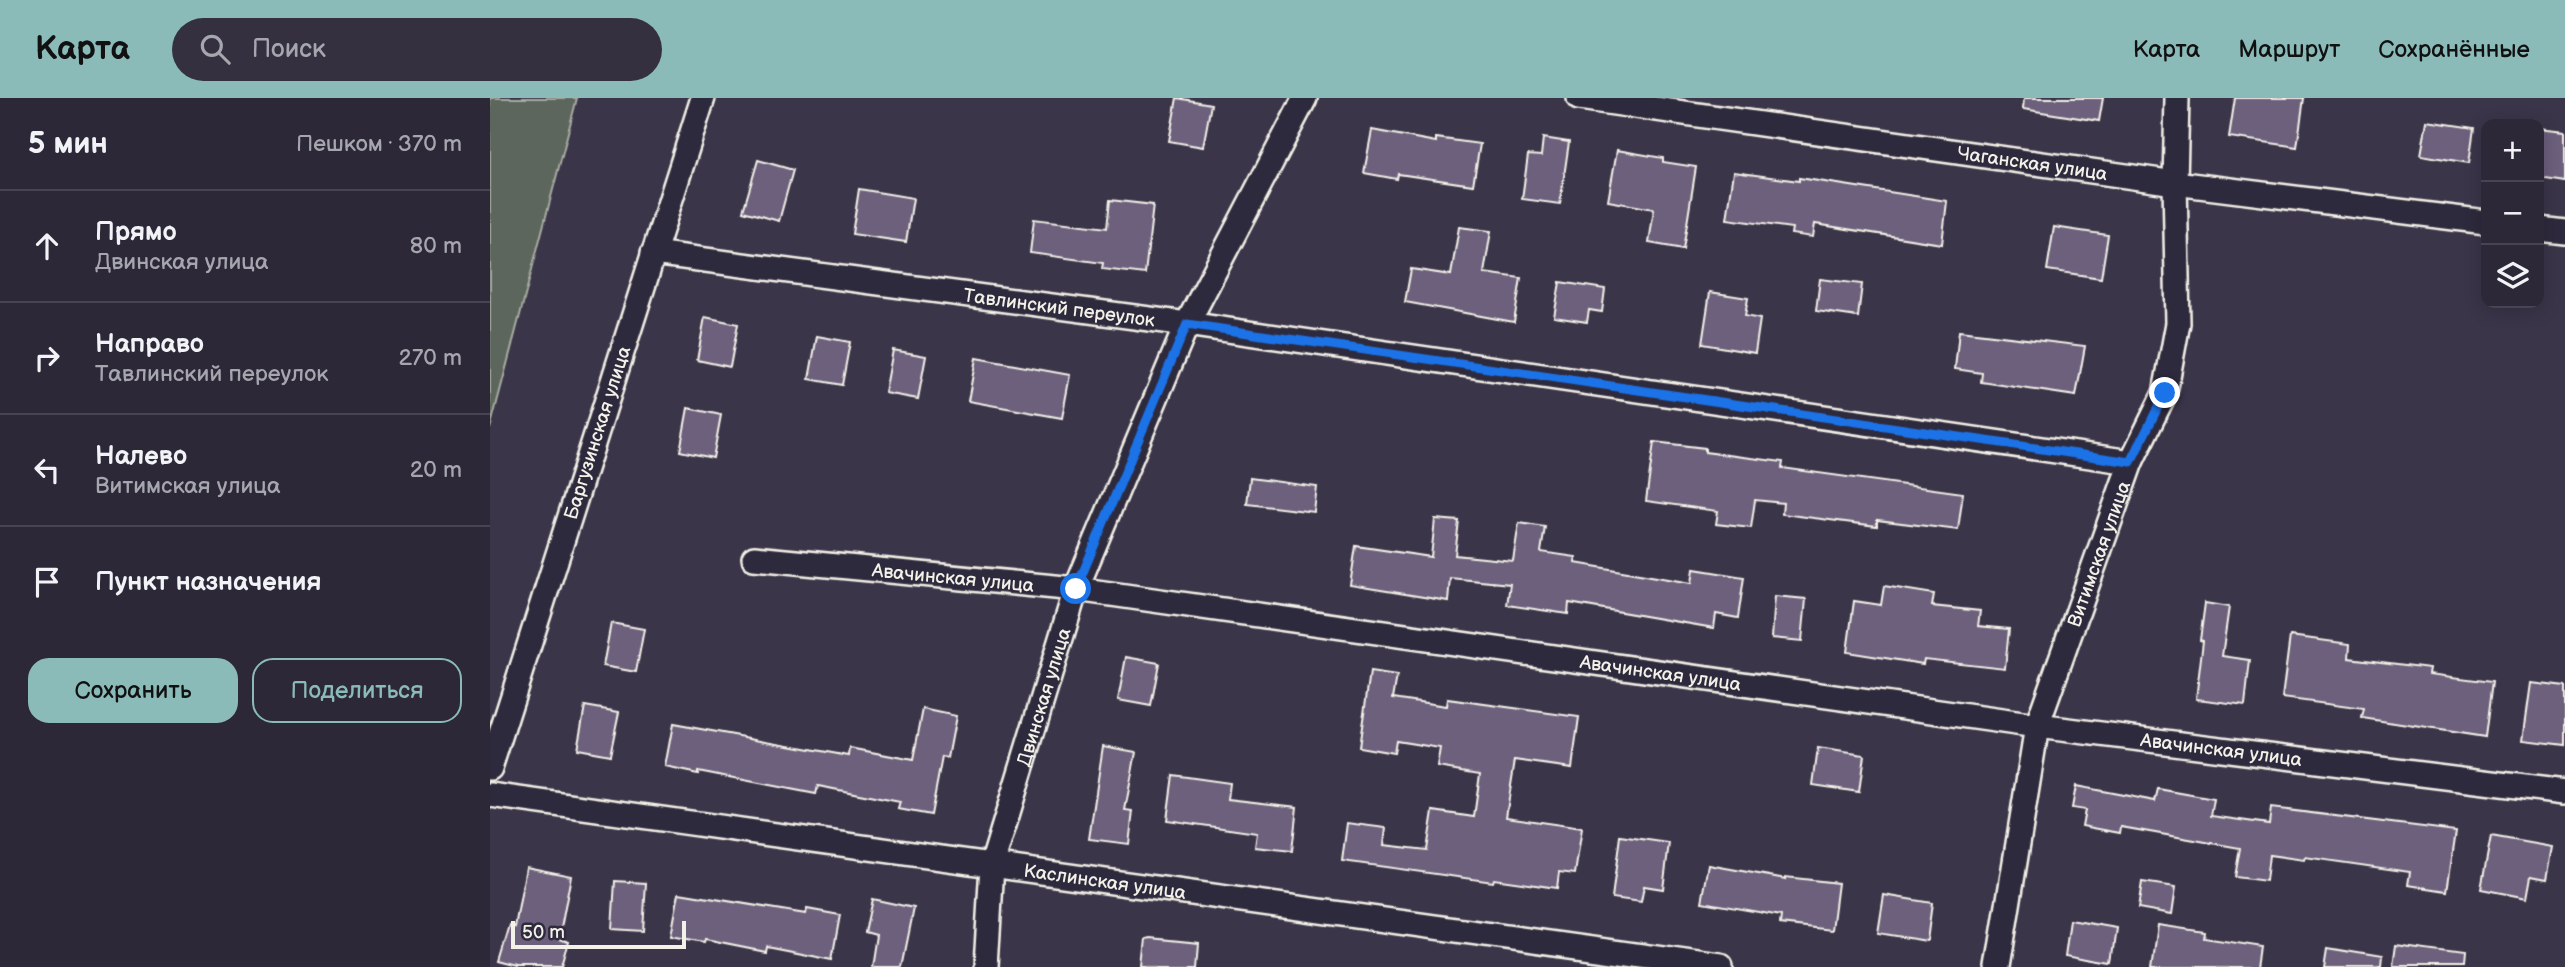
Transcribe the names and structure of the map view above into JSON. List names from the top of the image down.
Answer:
{
  "streets": {
    "street": [
      "Чаганская улица",
      "Тавлинский переулок",
      "Баргузинская улица",
      "Витимская улица",
      "Авачинская улица",
      "Двинская улица",
      "Каслинская улица"
    ]
  },
  "crossings": [
    ["Чаганская улица", "Витимская улица"],
    ["Тавлинский переулок", "Баргузинская улица"],
    ["Тавлинский переулок", "Витимская улица"],
    ["Тавлинский переулок", "Двинская улица"],
    ["Витимская улица", "Авачинская улица"],
    ["Авачинская улица", "Двинская улица"],
    ["Двинская улица", "Каслинская улица"]
  ],
  "scale_bar": "50 m",
  "page": {
    "header": "Карта",
    "search": "Поиск",
    "nav": ["Карта", "Маршрут", "Сохранённые"],
    "heading": ["5 мин", "Пешком · 370 m"],
    "map_buttons": ["+", "−"],
    "list": [
      ["Прямо", "Двинская улица", "80 m"],
      ["Направо", "Тавлинский переулок", "270 m"],
      ["Налево", "Витимская улица", "20 m"],
      "Пункт назначения"
    ],
    "buttons": ["Сохранить", "Поделиться"],
    "scale": "50 m"
  }
}
